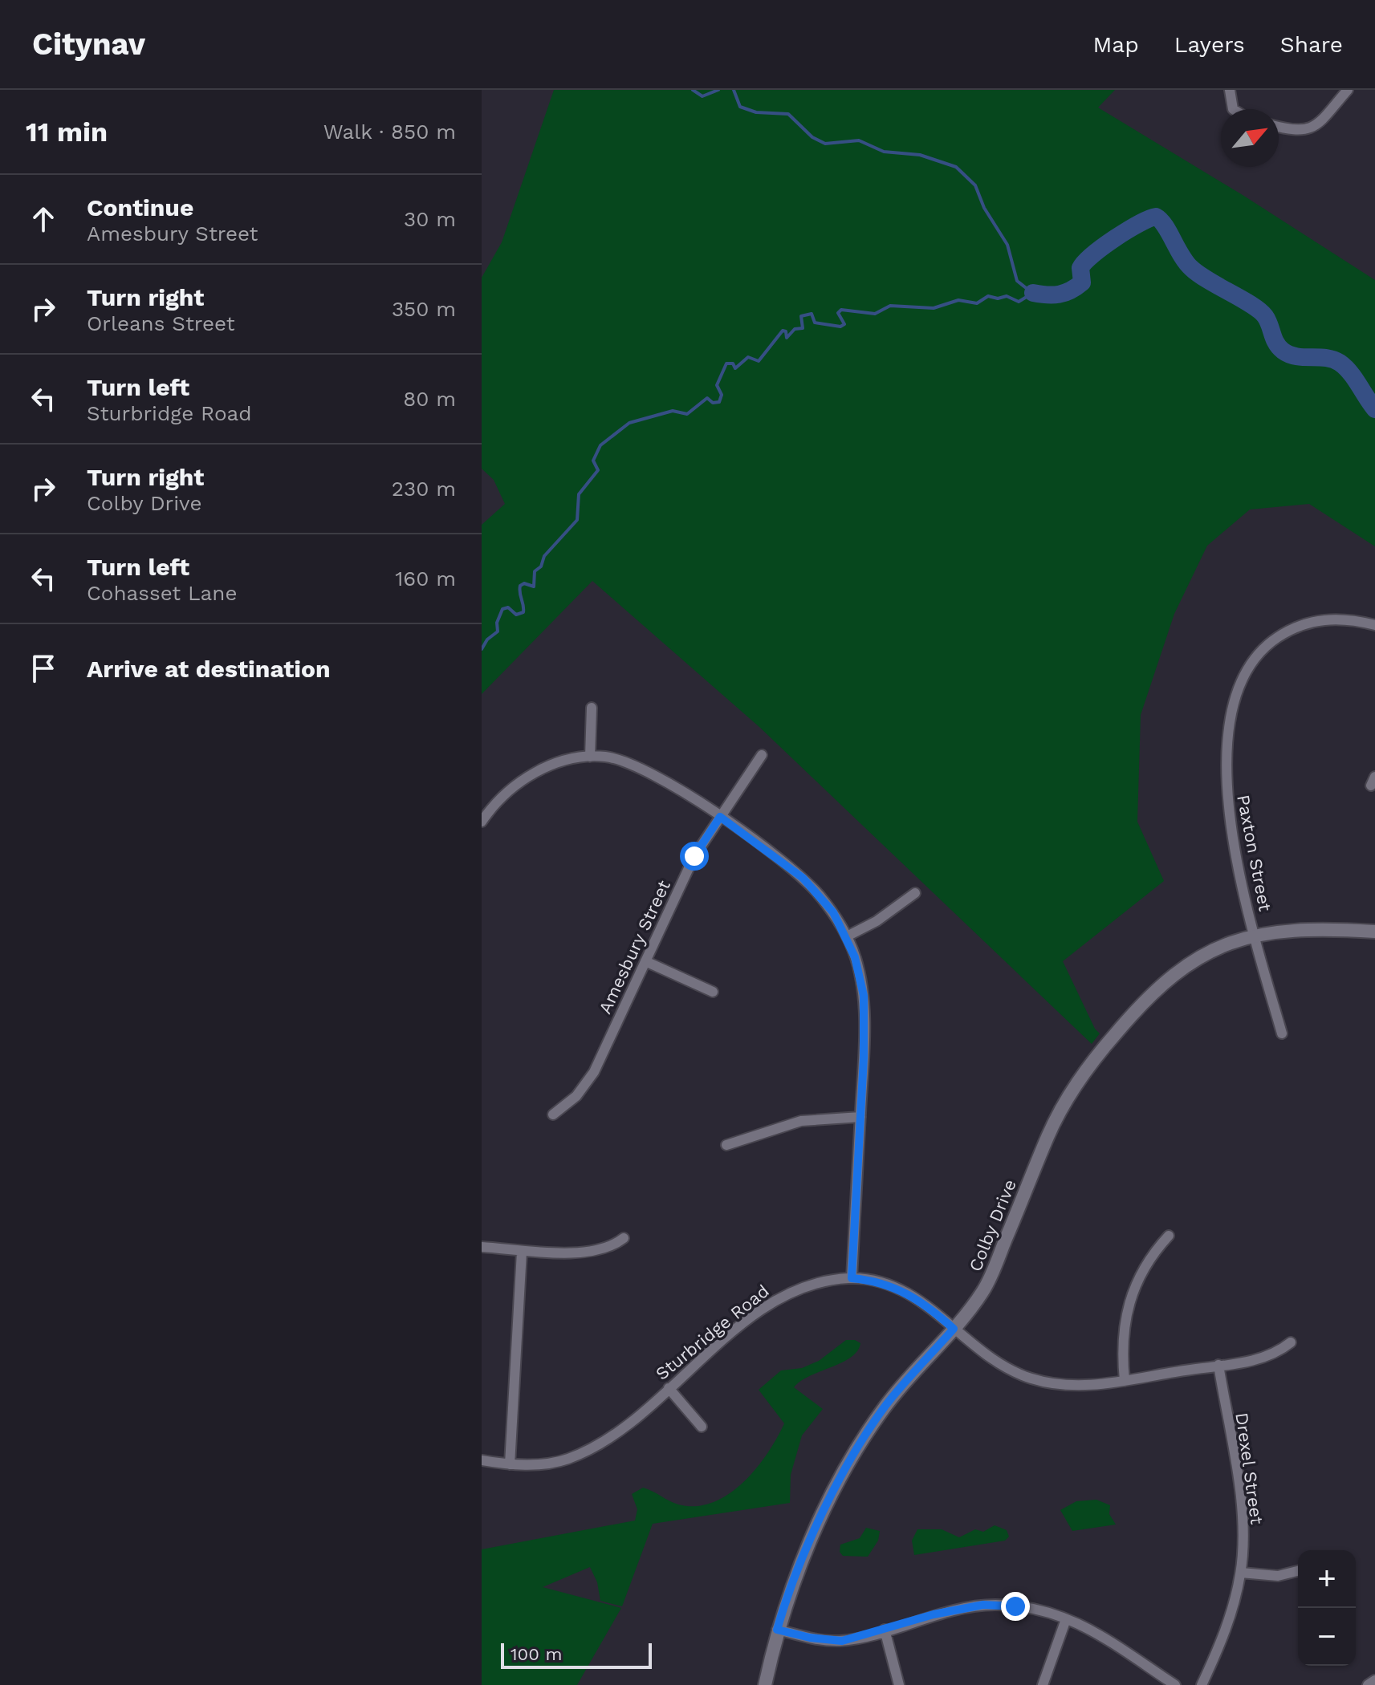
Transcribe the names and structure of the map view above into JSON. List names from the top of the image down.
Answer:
{
  "streets": {
    "street": [
      "Paxton Street",
      "Amesbury Street",
      "Colby Drive",
      "Sturbridge Road",
      "Drexel Street"
    ]
  },
  "crossings": [
    ["Paxton Street", "Colby Drive"],
    ["Colby Drive", "Sturbridge Road"],
    ["Sturbridge Road", "Drexel Street"]
  ],
  "scale_bar": "100 m",
  "north": "top right",
  "page": {
    "header": "Citynav",
    "nav": ["Map", "Layers", "Share"],
    "heading": ["11 min", "Walk · 850 m"],
    "list": [
      ["Continue", "Amesbury Street", "30 m"],
      ["Turn right", "Orleans Street", "350 m"],
      ["Turn left", "Sturbridge Road", "80 m"],
      ["Turn right", "Colby Drive", "230 m"],
      ["Turn left", "Cohasset Lane", "160 m"],
      "Arrive at destination"
    ],
    "map_buttons": ["+", "−"],
    "scale": "100 m"
  }
}
